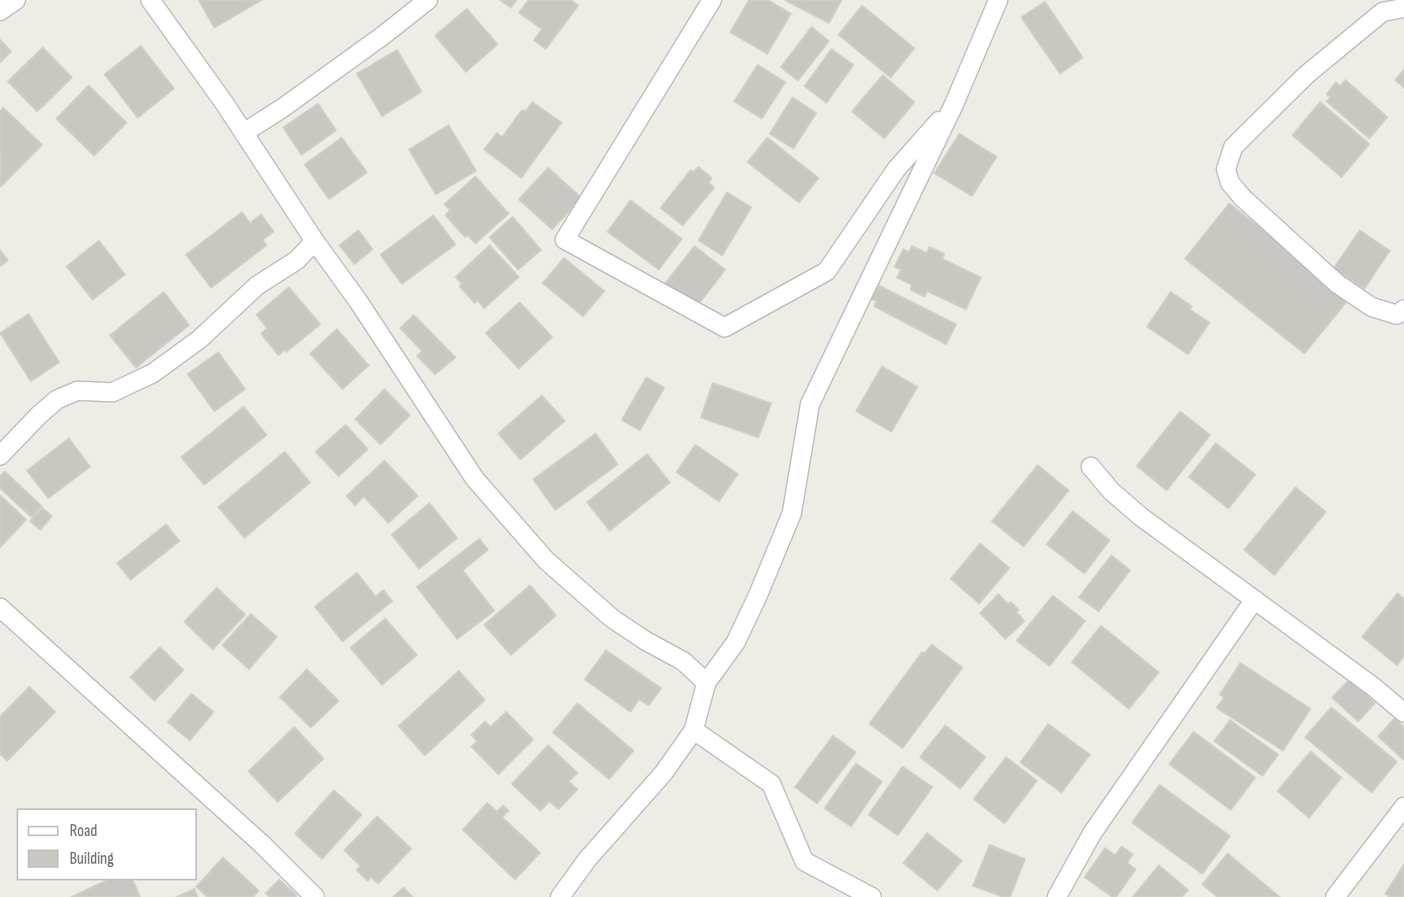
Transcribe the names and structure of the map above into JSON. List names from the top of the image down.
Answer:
{
  "legend": ["Road", "Building"]
}
